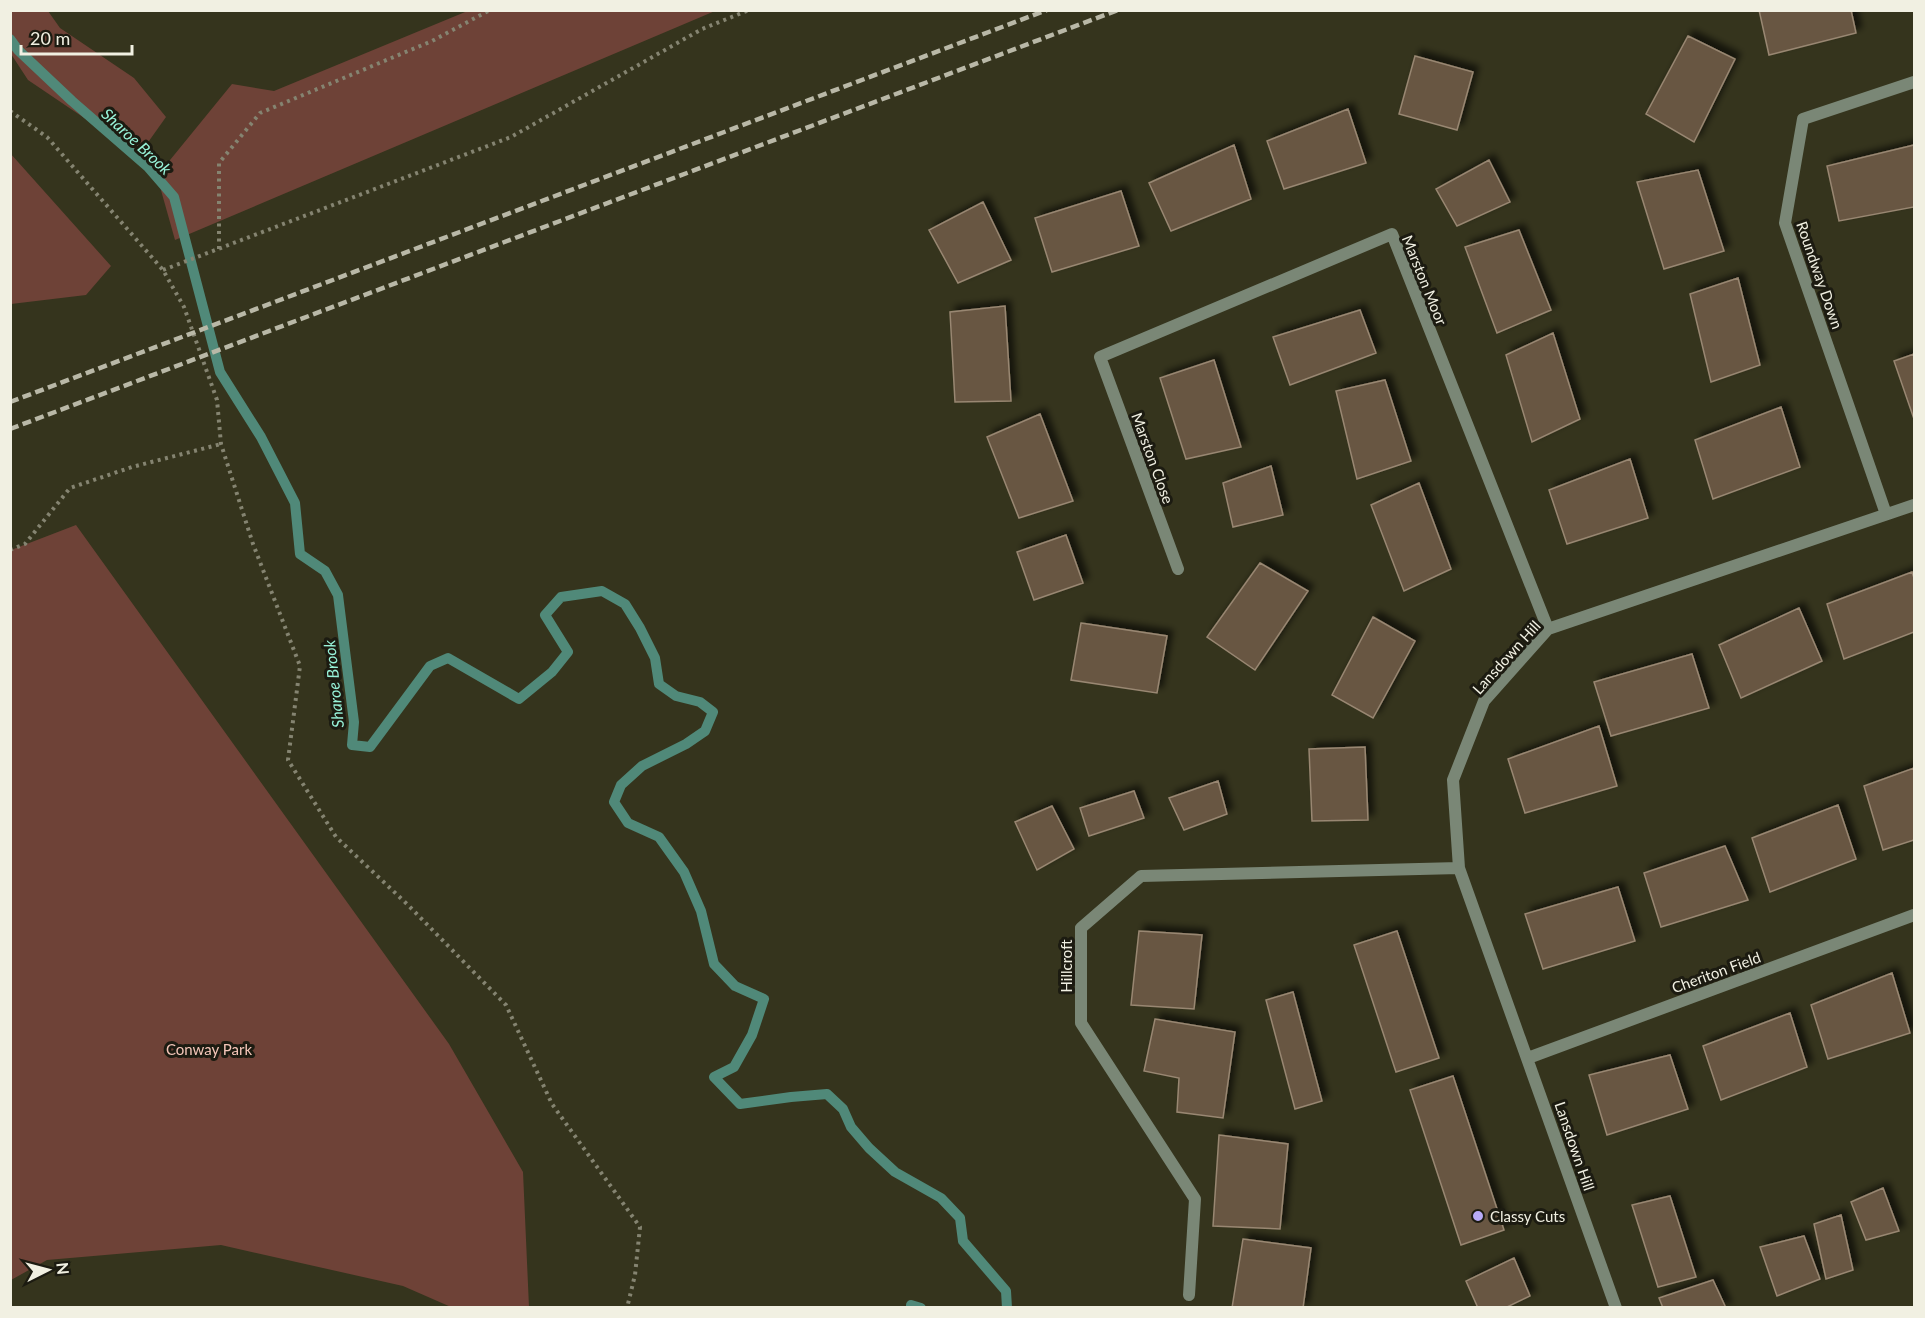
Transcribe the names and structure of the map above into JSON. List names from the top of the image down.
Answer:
{
  "streets": {
    "street": [
      "Roundway Down",
      "Marston Moor",
      "Marston Close",
      "Lansdown Hill",
      "Hillcroft",
      "Cheriton Field"
    ]
  },
  "crossings": [
    ["Roundway Down", "Lansdown Hill"],
    ["Marston Moor", "Marston Close"],
    ["Marston Moor", "Lansdown Hill"],
    ["Lansdown Hill", "Hillcroft"],
    ["Lansdown Hill", "Cheriton Field"]
  ],
  "water": ["Sharoe Brook"],
  "parks": ["Conway Park"],
  "places": ["Classy Cuts"],
  "scale_bar": "20 m",
  "north": "right"
}
